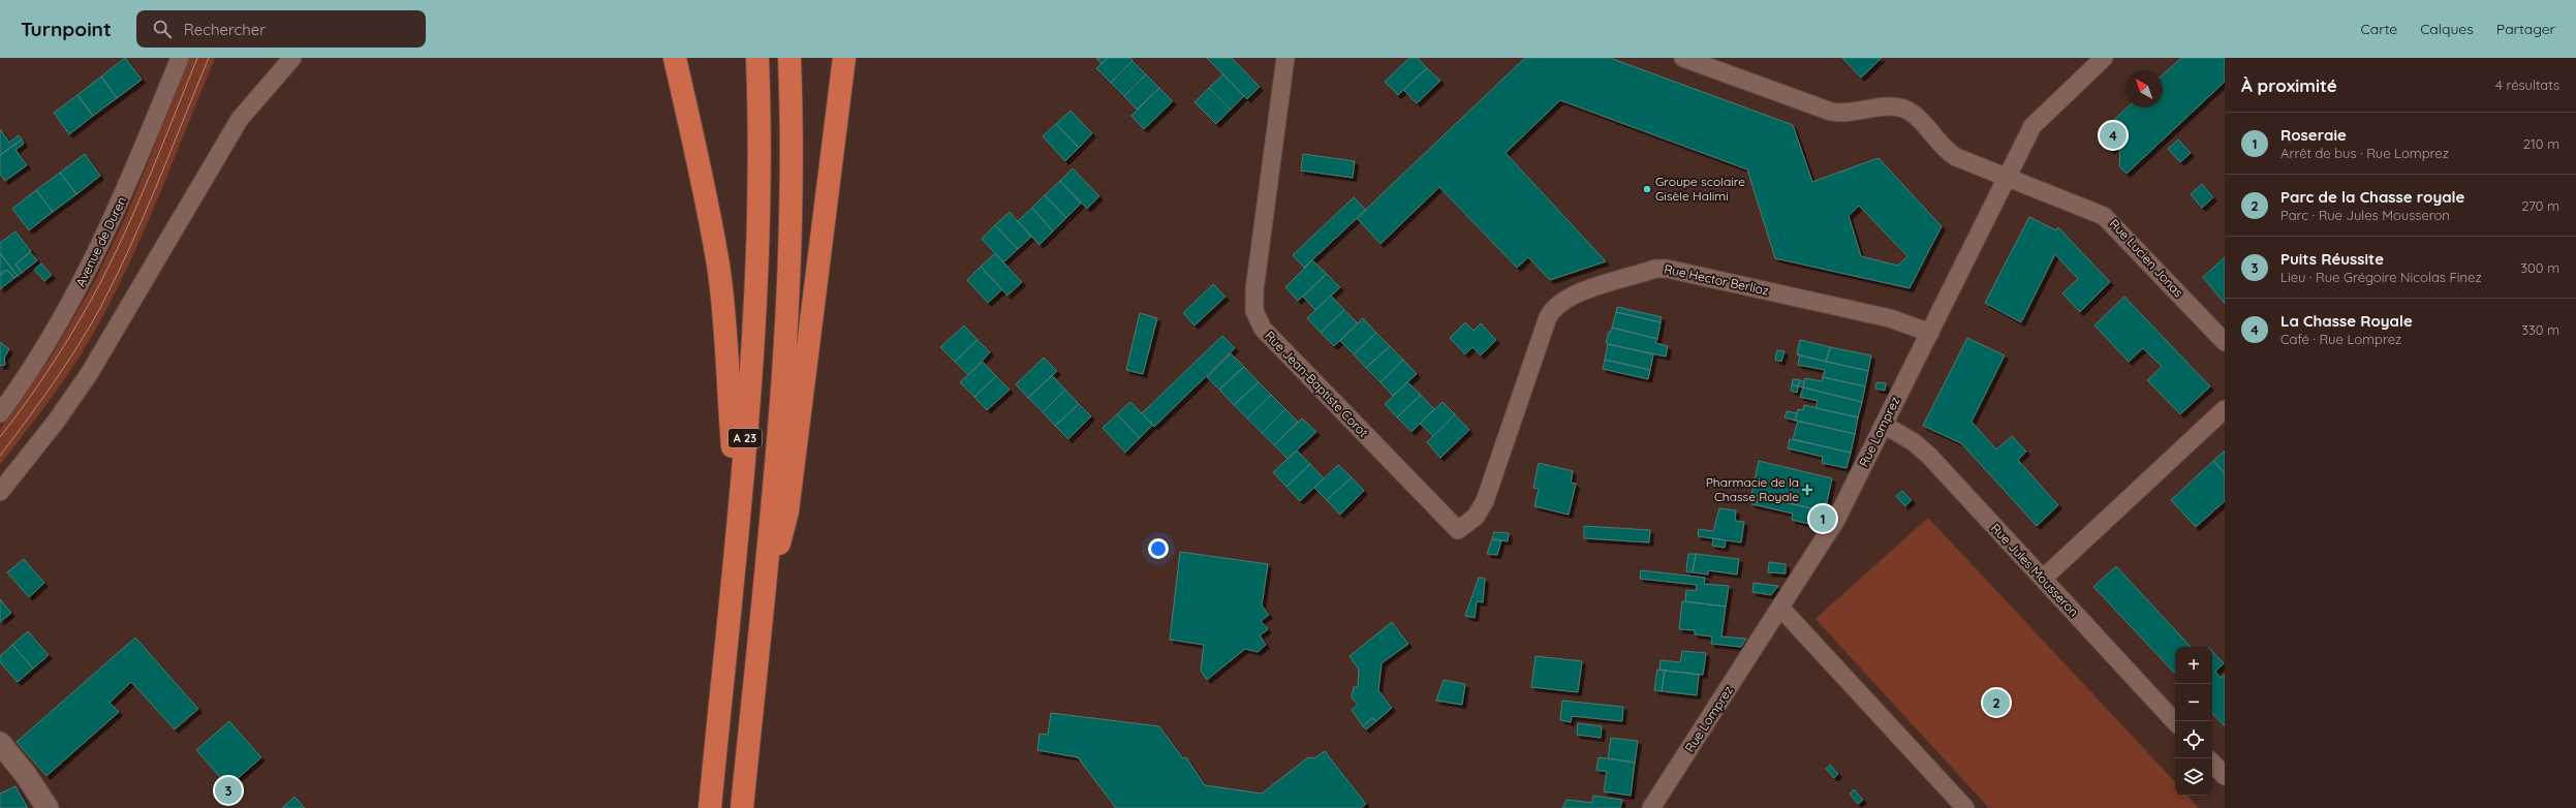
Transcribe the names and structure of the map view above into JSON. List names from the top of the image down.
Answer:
{
  "streets": {
    "highway": ["A 23"],
    "street": [
      "Avenue de Duren",
      "Rue Lucien Jonas",
      "Rue Hector Berlioz",
      "Rue Jean-Baptiste Corot",
      "Rue Lomprez",
      "Rue Jules Mousseron"
    ]
  },
  "crossings": [
    ["Rue Lucien Jonas", "Rue Lomprez"],
    ["Rue Hector Berlioz", "Rue Jean-Baptiste Corot"],
    ["Rue Hector Berlioz", "Rue Lomprez"],
    ["Rue Lomprez", "Rue Jules Mousseron"]
  ],
  "places": {
    "other": ["Groupe scolaire Gisèle Halimi"],
    "health": ["Pharmacie de la Chasse Royale"]
  },
  "north": "top left",
  "page": {
    "header": "Turnpoint",
    "search": "Rechercher",
    "nav": ["Carte", "Calques", "Partager"],
    "heading": ["À proximité", "4 résultats"],
    "list": [
      {
        "mark": "1",
        "name": "Roseraie",
        "note": "Arrêt de bus · Rue Lomprez",
        "value": "210 m"
      },
      {
        "mark": "2",
        "name": "Parc de la Chasse royale",
        "note": "Parc · Rue Jules Mousseron",
        "value": "270 m"
      },
      {
        "mark": "3",
        "name": "Puits Réussite",
        "note": "Lieu · Rue Grégoire Nicolas Finez",
        "value": "300 m"
      },
      {
        "mark": "4",
        "name": "La Chasse Royale",
        "note": "Café · Rue Lomprez",
        "value": "330 m"
      }
    ],
    "pins": [
      "4",
      "1",
      "2",
      "3"
    ],
    "map_buttons": ["+", "−"]
  }
}
